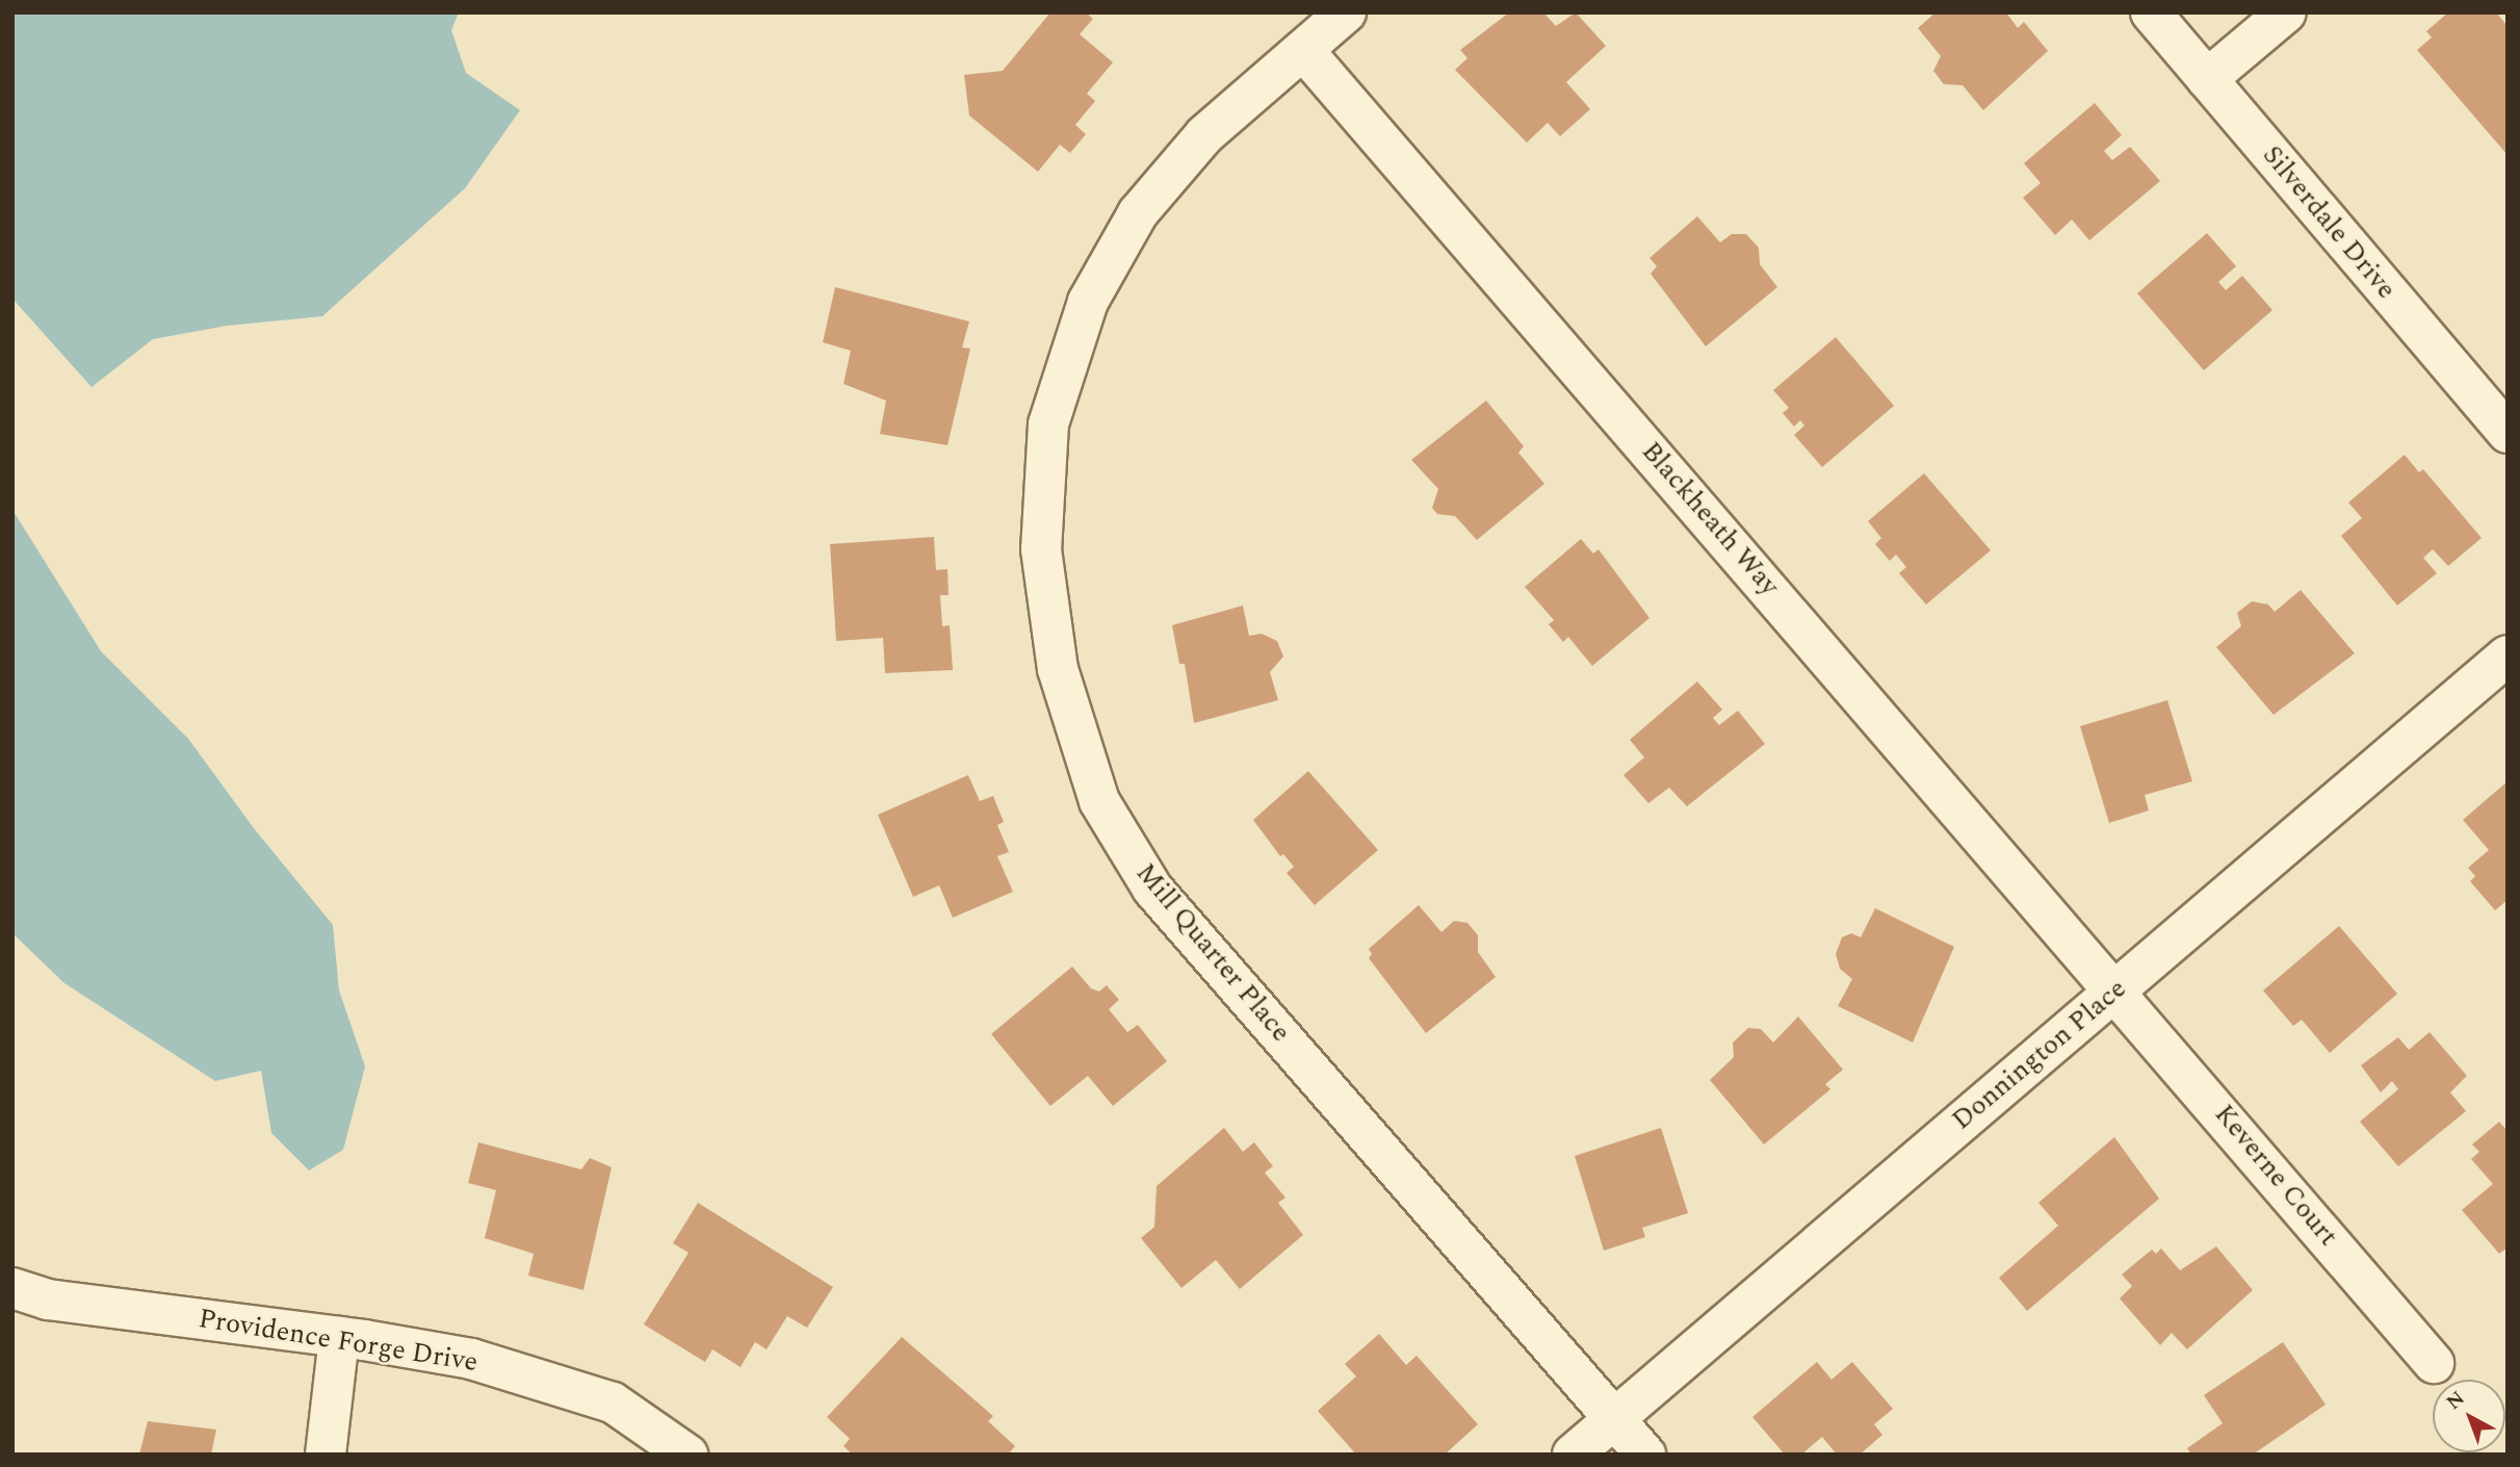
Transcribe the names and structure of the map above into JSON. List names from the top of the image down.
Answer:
{
  "streets": {
    "street": [
      "Silverdale Drive",
      "Blackheath Way",
      "Mill Quarter Place",
      "Donnington Place",
      "Keverne Court",
      "Providence Forge Drive"
    ]
  },
  "crossings": [
    ["Blackheath Way", "Mill Quarter Place"],
    ["Blackheath Way", "Donnington Place"],
    ["Blackheath Way", "Keverne Court"],
    ["Mill Quarter Place", "Donnington Place"],
    ["Donnington Place", "Keverne Court"]
  ],
  "north": "top left"
}
